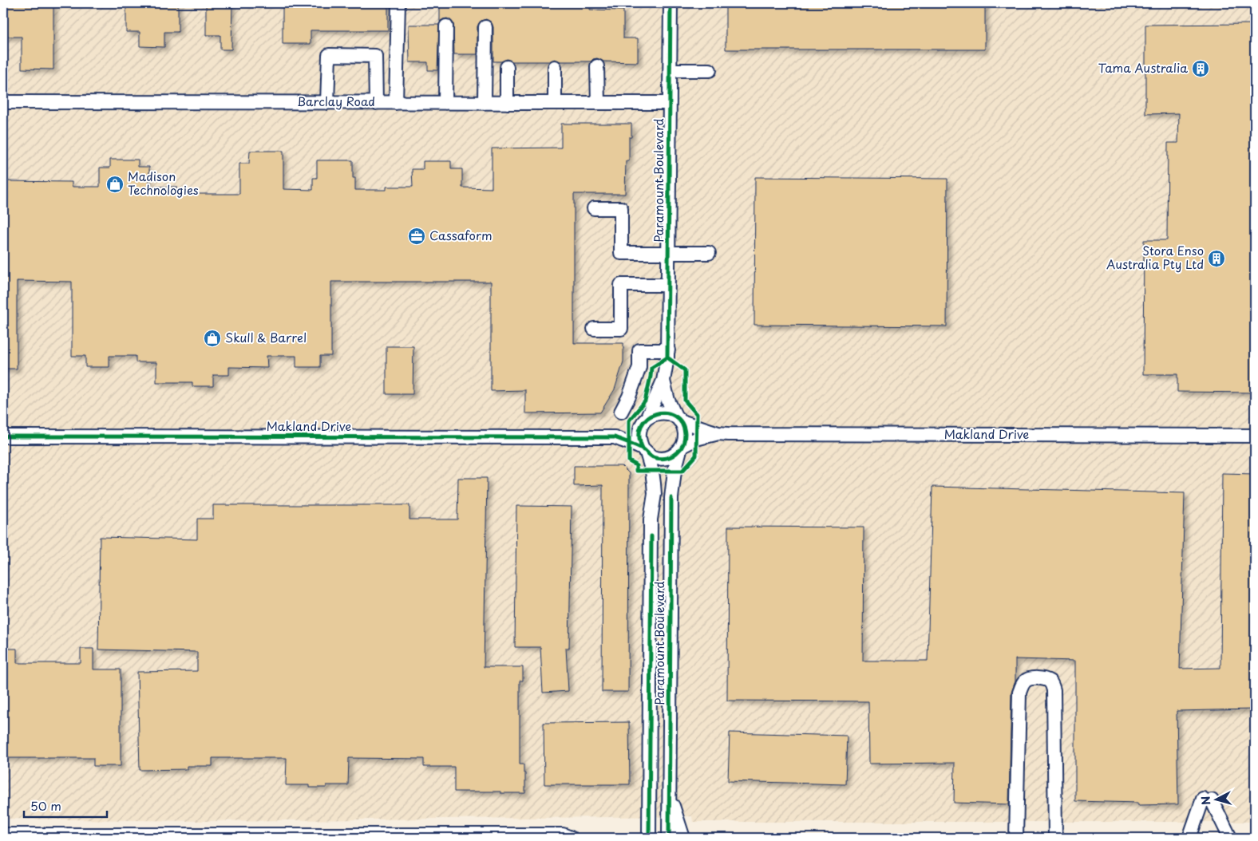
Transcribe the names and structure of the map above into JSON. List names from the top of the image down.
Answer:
{
  "streets": {
    "street": ["Barclay Road", "Paramount Boulevard", "Makland Drive"]
  },
  "crossings": [
    ["Barclay Road", "Paramount Boulevard"],
    ["Paramount Boulevard", "Makland Drive"]
  ],
  "places": {
    "building": ["Tama Australia", "Stora Enso Australia Pty Ltd"],
    "shop": ["Madison Technologies", "Skull & Barrel"],
    "office": ["Cassaform"]
  },
  "scale_bar": "50 m",
  "north": "left"
}
